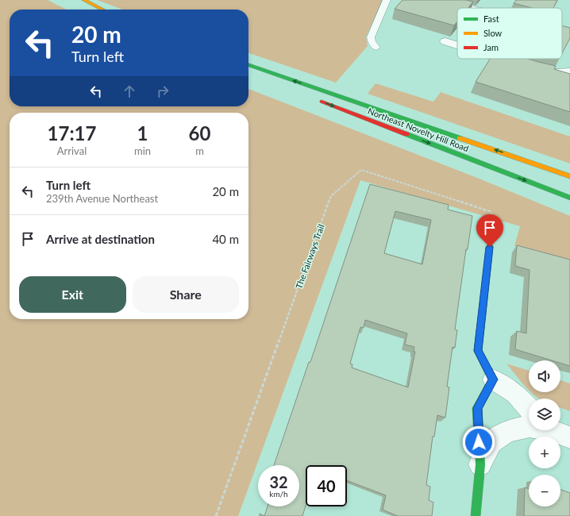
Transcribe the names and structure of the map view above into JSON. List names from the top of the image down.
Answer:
{
  "streets": {
    "main road": ["Northeast Novelty Hill Road"],
    "path": ["The Fairways Trail"]
  },
  "legend": ["Fast", "Slow", "Jam"],
  "page": {
    "turn": ["20 m", "Turn left"],
    "eta": [
      "17:17",
      "Arrival",
      "1",
      "min",
      "60",
      "m"
    ],
    "list": [
      {
        "name": "Turn left",
        "note": "239th Avenue Northeast",
        "value": "20 m"
      },
      {
        "name": "Arrive at destination",
        "value": "40 m"
      }
    ],
    "buttons": ["Exit", "Share"],
    "map_buttons": ["+", "−"],
    "speed": "32 km/h",
    "limit": "40"
  }
}
